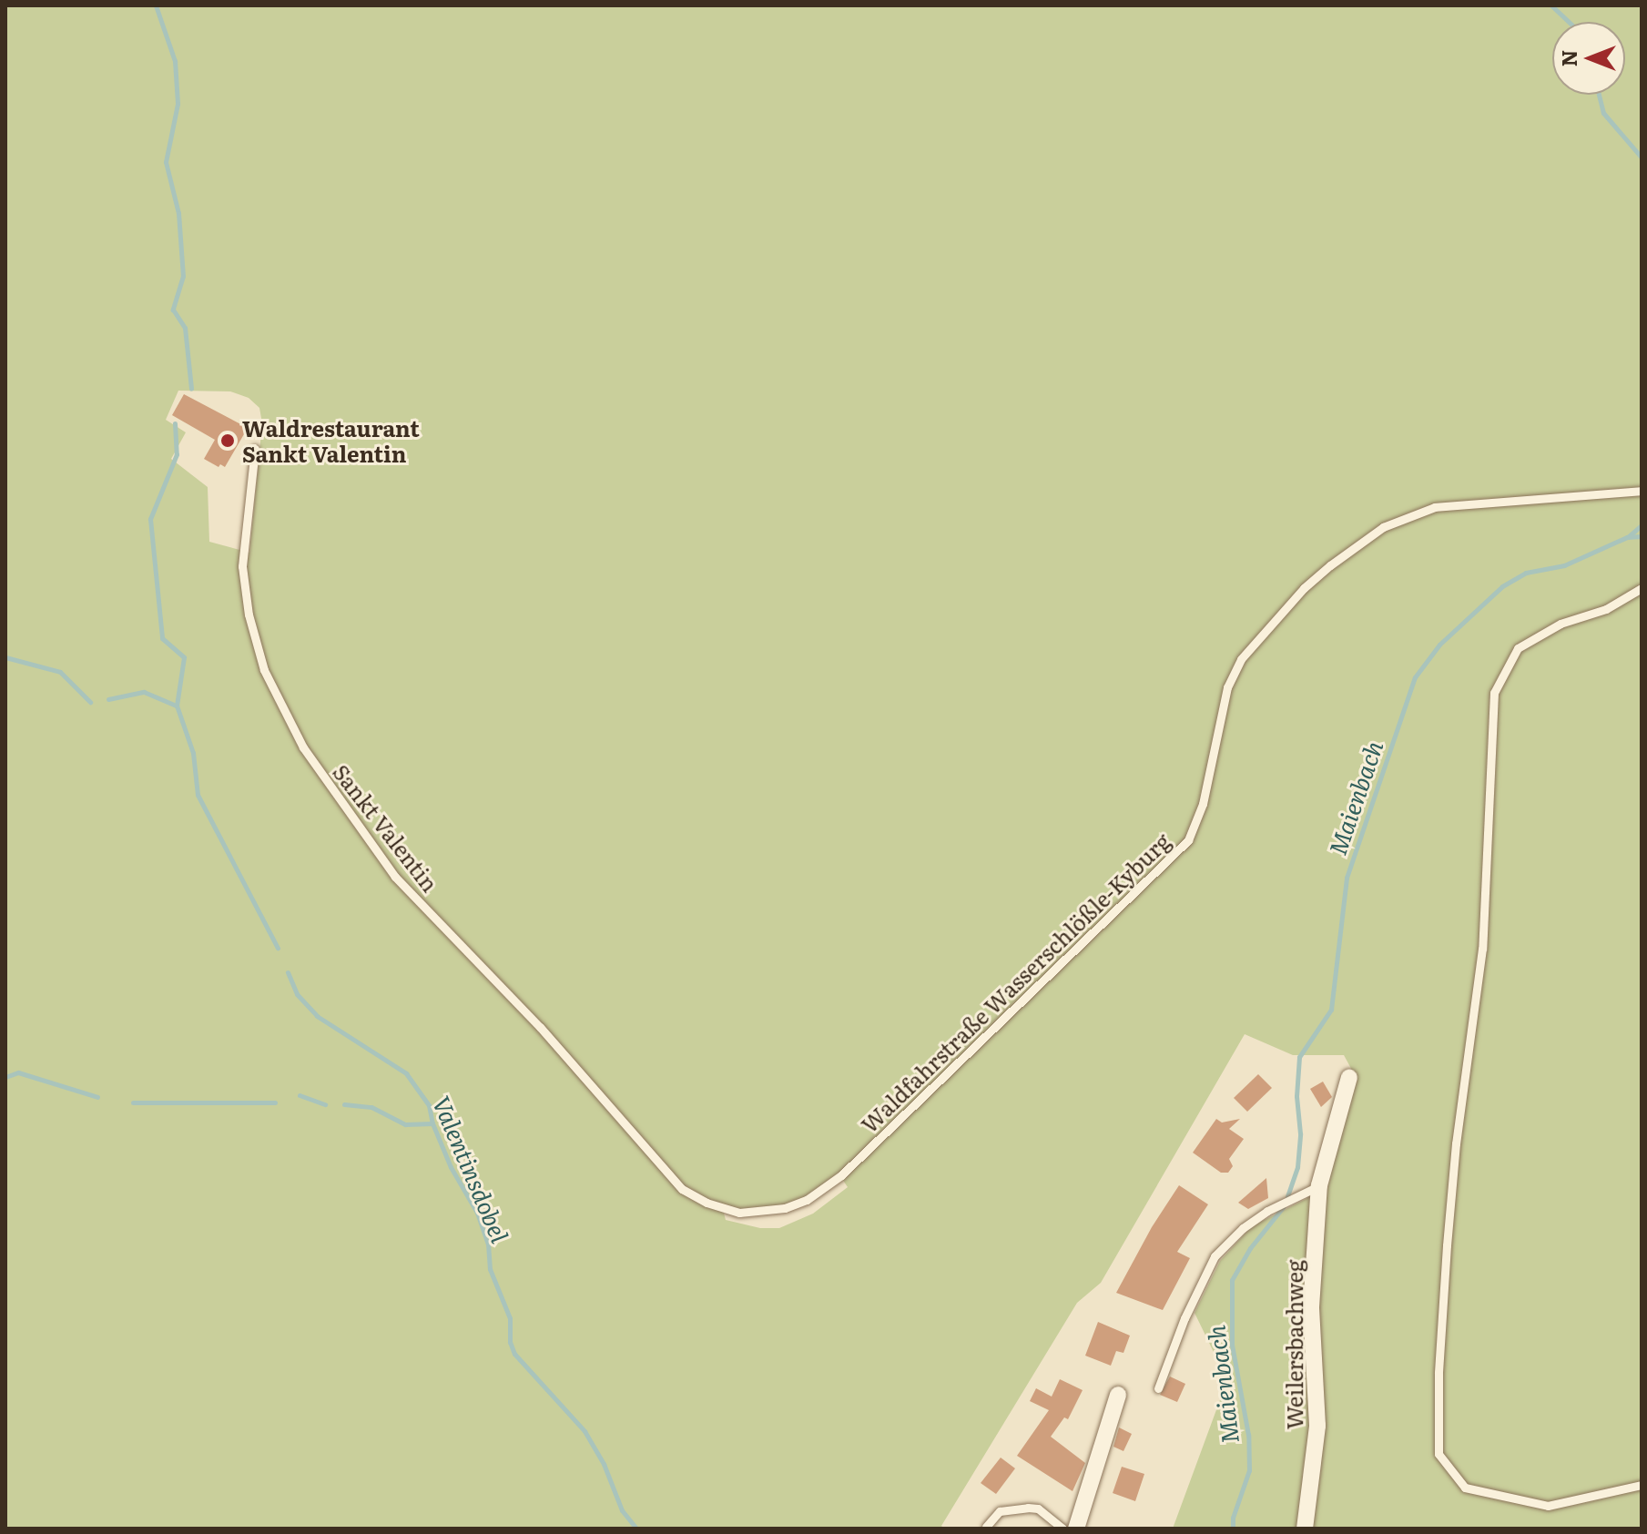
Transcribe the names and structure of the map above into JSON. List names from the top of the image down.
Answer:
{
  "streets": {
    "street": ["Weilersbachweg"],
    "lane": ["Sankt Valentin", "Waldfahrstraße Wasserschlößle-Kyburg"]
  },
  "crossings": [
    ["Sankt Valentin", "Waldfahrstraße Wasserschlößle-Kyburg"]
  ],
  "water": ["Maienbach", "Valentinsdobel"],
  "places": ["Waldrestaurant Sankt Valentin"],
  "north": "left"
}
